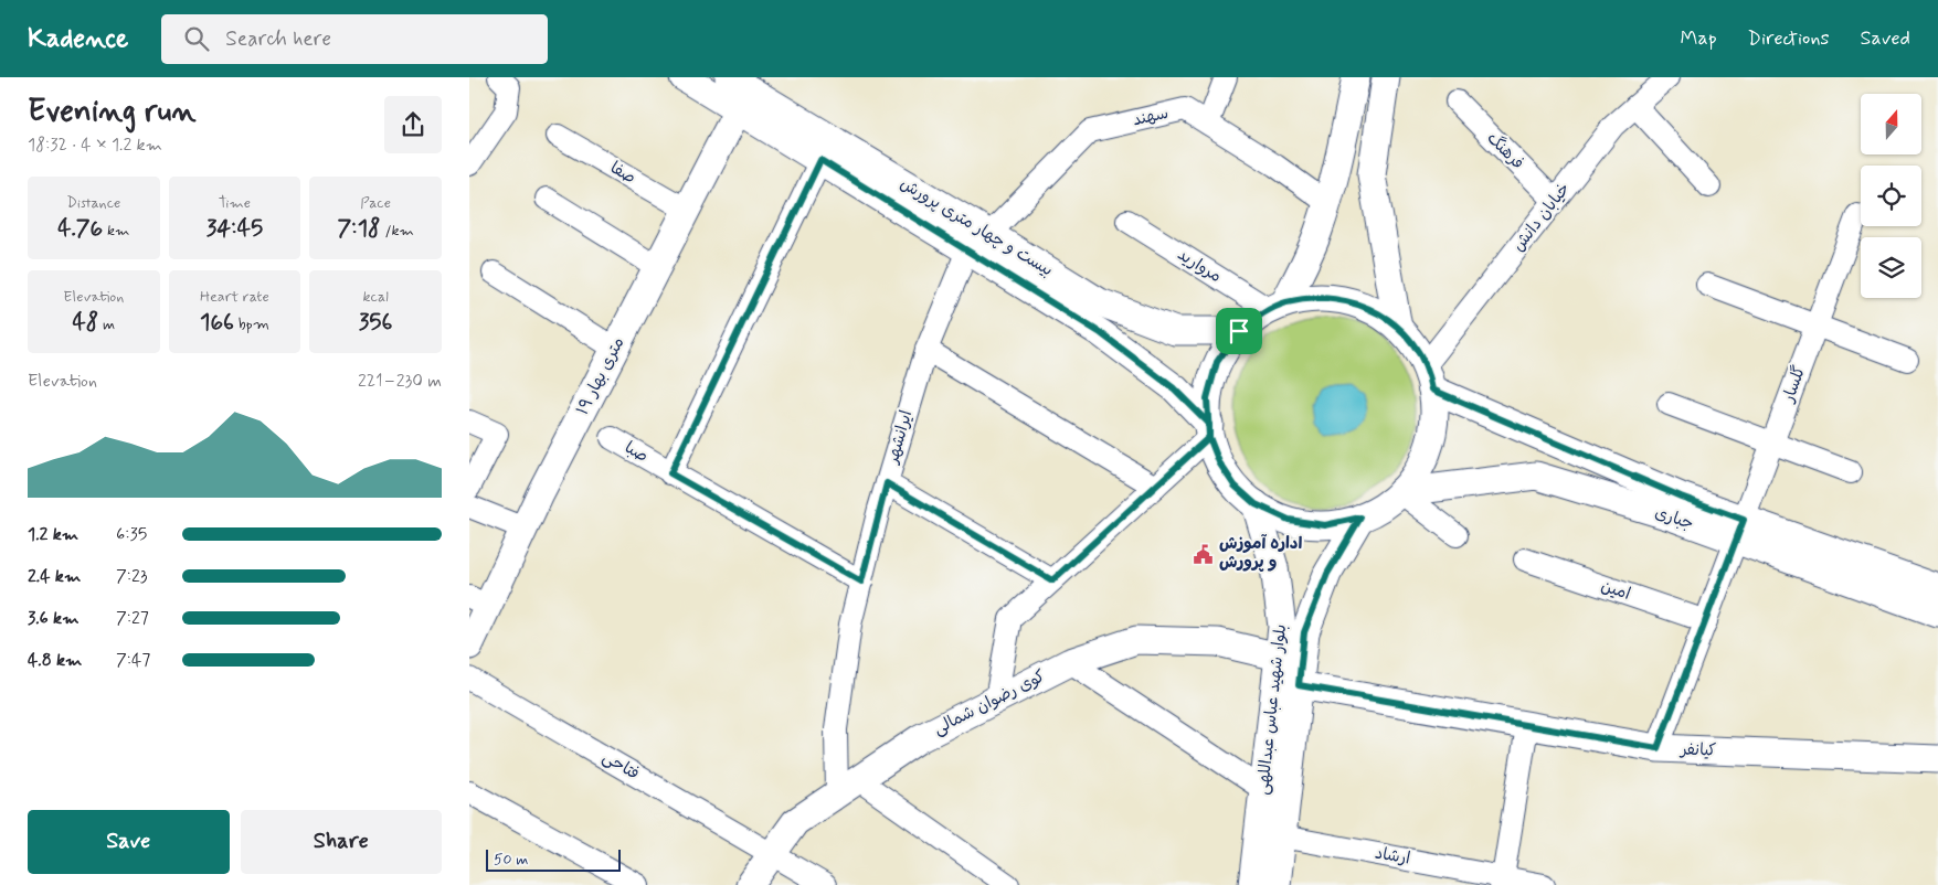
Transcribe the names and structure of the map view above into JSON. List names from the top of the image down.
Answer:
{
  "streets": {
    "street": [
      "سهند",
      "فرهنگ",
      "صفا",
      "خیابان دانش",
      "بیست و چهار متری پرورش",
      "مروارید",
      "۱۹ متری بهار",
      "گلسار",
      "ایرانشهر",
      "صبا",
      "جباری",
      "امین",
      "کوی رضوان شمالی",
      "بلوار شهید عباس عبداللهی",
      "کیانفر",
      "فتاحی",
      "ارشاد"
    ]
  },
  "crossings": [
    ["سهند", "بیست و چهار متری پرورش"],
    ["فرهنگ", "خیابان دانش"],
    ["صفا", "۱۹ متری بهار"],
    ["خیابان دانش", "جباری"],
    ["بیست و چهار متری پرورش", "۱۹ متری بهار"],
    ["بیست و چهار متری پرورش", "ایرانشهر"],
    ["گلسار", "جباری"],
    ["ایرانشهر", "صبا"],
    ["ایرانشهر", "کوی رضوان شمالی"],
    ["کوی رضوان شمالی", "بلوار شهید عباس عبداللهی"],
    ["کوی رضوان شمالی", "فتاحی"],
    ["بلوار شهید عباس عبداللهی", "کیانفر"],
    ["بلوار شهید عباس عبداللهی", "ارشاد"]
  ],
  "places": {
    "public building": ["اداره آموزش و پرورش"]
  },
  "scale_bar": "50 m",
  "north": "top",
  "page": {
    "header": "Kadence",
    "search": "Search here",
    "nav": ["Map", "Directions", "Saved"],
    "heading": ["Evening run", "18:32 · 4 × 1.2 km"],
    "stats": [
      ["Distance", "4.76 km"],
      ["Time", "34:45"],
      ["Pace", "7:18 /km"],
      ["Elevation", "48 m"],
      ["Heart rate", "166 bpm"],
      ["kcal", "356"]
    ],
    "chart": ["Elevation", "221–230 m"],
    "list": [
      {
        "name": "1.2 km",
        "note": "6:35"
      },
      {
        "name": "2.4 km",
        "note": "7:23"
      },
      {
        "name": "3.6 km",
        "note": "7:27"
      },
      {
        "name": "4.8 km",
        "note": "7:47"
      }
    ],
    "buttons": ["Save", "Share"],
    "scale": "50 m"
  }
}
